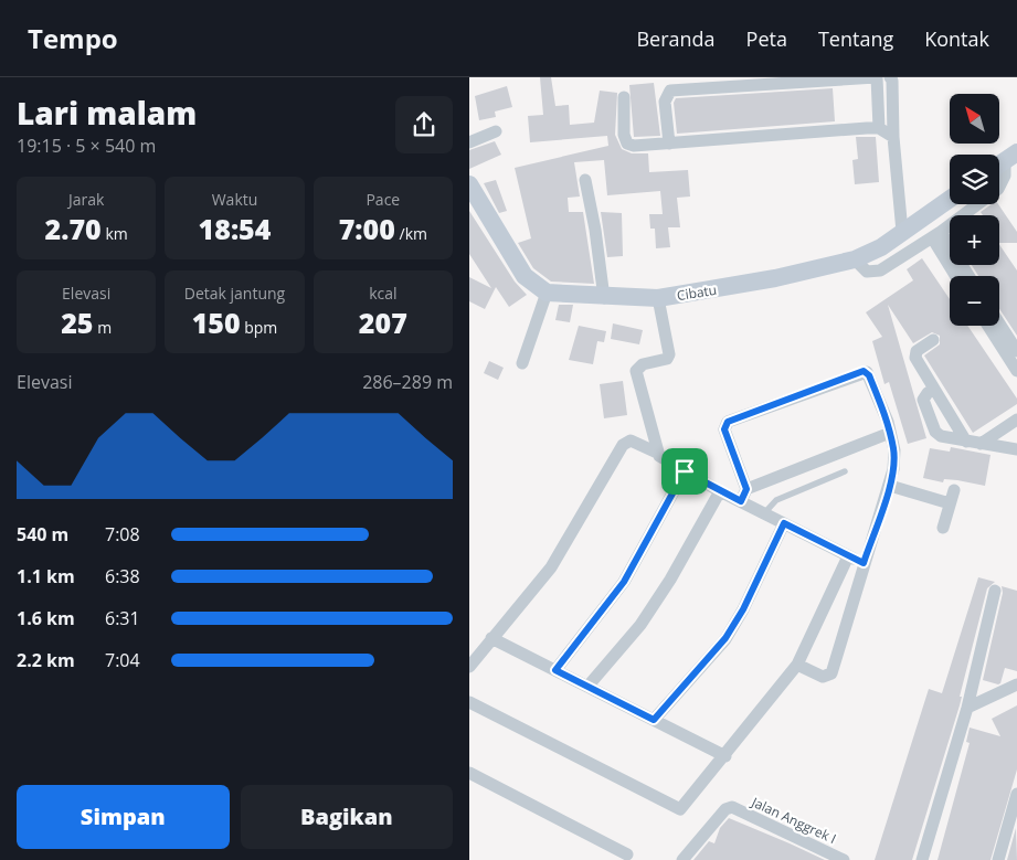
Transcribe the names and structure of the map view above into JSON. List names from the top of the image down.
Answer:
{
  "streets": {
    "street": ["Cibatu", "Jalan Anggrek I"]
  },
  "north": "top left",
  "page": {
    "header": "Tempo",
    "nav": [
      "Beranda",
      "Peta",
      "Tentang",
      "Kontak"
    ],
    "heading": ["Lari malam", "19:15 · 5 × 540 m"],
    "map_buttons": ["+", "−"],
    "stats": [
      ["Jarak", "2.70 km"],
      ["Waktu", "18:54"],
      ["Pace", "7:00 /km"],
      ["Elevasi", "25 m"],
      ["Detak jantung", "150 bpm"],
      ["kcal", "207"]
    ],
    "chart": ["Elevasi", "286–289 m"],
    "list": [
      {
        "name": "540 m",
        "note": "7:08"
      },
      {
        "name": "1.1 km",
        "note": "6:38"
      },
      {
        "name": "1.6 km",
        "note": "6:31"
      },
      {
        "name": "2.2 km",
        "note": "7:04"
      }
    ],
    "buttons": ["Simpan", "Bagikan"]
  }
}
